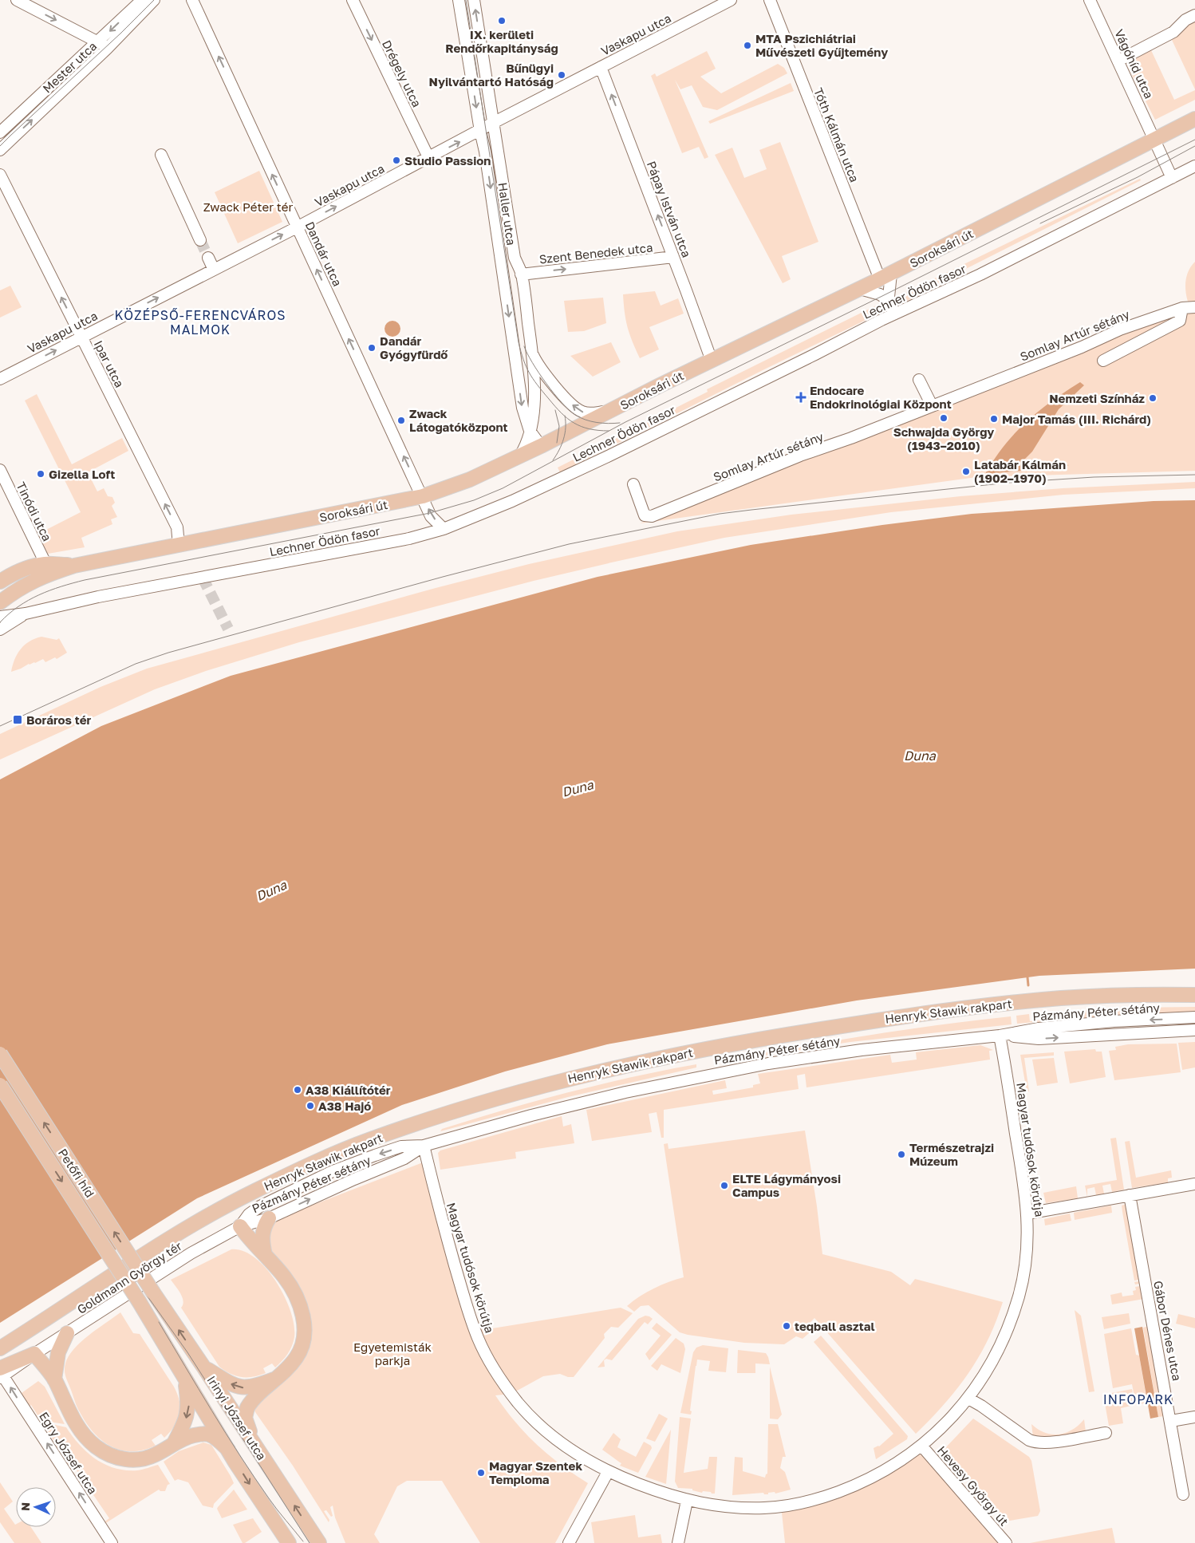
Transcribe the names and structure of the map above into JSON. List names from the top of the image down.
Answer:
{
  "streets": {
    "main road": [
      "Soroksári út",
      "Henryk Sławik rakpart",
      "Petőfi híd",
      "Irinyi József utca"
    ],
    "street": [
      "Vaskapu utca",
      "Vágóhíd utca",
      "Mester utca",
      "Drégely utca",
      "Tóth Kálmán utca",
      "Pápay István utca",
      "Haller utca",
      "Szent Benedek utca",
      "Dandár utca",
      "Lechner Ödön fasor",
      "Somlay Artúr sétány",
      "Ipar utca",
      "Tinódi utca",
      "Pázmány Péter sétány",
      "Magyar tudósok körútja",
      "Goldmann György tér",
      "Gábor Dénes utca",
      "Egry József utca",
      "Hevesy György út"
    ]
  },
  "crossings": [
    ["Vaskapu utca", "Drégely utca"],
    ["Vaskapu utca", "Pápay István utca"],
    ["Vaskapu utca", "Haller utca"],
    ["Vaskapu utca", "Dandár utca"],
    ["Vaskapu utca", "Ipar utca"],
    ["Vágóhíd utca", "Soroksári út"],
    ["Vágóhíd utca", "Lechner Ödön fasor"],
    ["Tóth Kálmán utca", "Soroksári út"],
    ["Pápay István utca", "Soroksári út"],
    ["Pápay István utca", "Szent Benedek utca"],
    ["Haller utca", "Soroksári út"],
    ["Haller utca", "Szent Benedek utca"],
    ["Soroksári út", "Dandár utca"],
    ["Soroksári út", "Ipar utca"],
    ["Soroksári út", "Tinódi utca"],
    ["Dandár utca", "Lechner Ödön fasor"],
    ["Pázmány Péter sétány", "Magyar tudósok körútja"],
    ["Pázmány Péter sétány", "Goldmann György tér"],
    ["Magyar tudósok körútja", "Hevesy György út"],
    ["Petőfi híd", "Irinyi József utca"]
  ],
  "one_way": [
    "Vaskapu utca",
    "Drégely utca",
    "Pápay István utca",
    "Szent Benedek utca",
    "Dandár utca",
    "Ipar utca",
    "Egry József utca"
  ],
  "districts": ["KÖZÉPSŐ-FERENCVÁROS MALMOK", "INFOPARK"],
  "water": ["Duna"],
  "parks": ["Zwack Péter tér", "Egyetemisták parkja"],
  "places": {
    "other": [
      "IX. kerületi Rendőrkapitányság",
      "MTA Pszichiátriai Művészeti Gyűjtemény",
      "Bűnügyi Nyilvántartó Hatóság",
      "Studio Passion",
      "Dandár Gyógyfürdő",
      "Nemzeti Színház",
      "Schwajda György (1943–2010)",
      "Major Tamás (III. Richárd)",
      "Zwack Látogatóközpont",
      "Latabár Kálmán (1902–1970)",
      "Gizella Loft",
      "A38 Kiállítótér",
      "A38 Hajó",
      "Természetrajzi Múzeum",
      "ELTE Lágymányosi Campus",
      "teqball asztal",
      "Magyar Szentek Temploma"
    ],
    "health": ["Endocare Endokrinológiai Központ"],
    "transit": ["Boráros tér"]
  },
  "north": "left"
}
